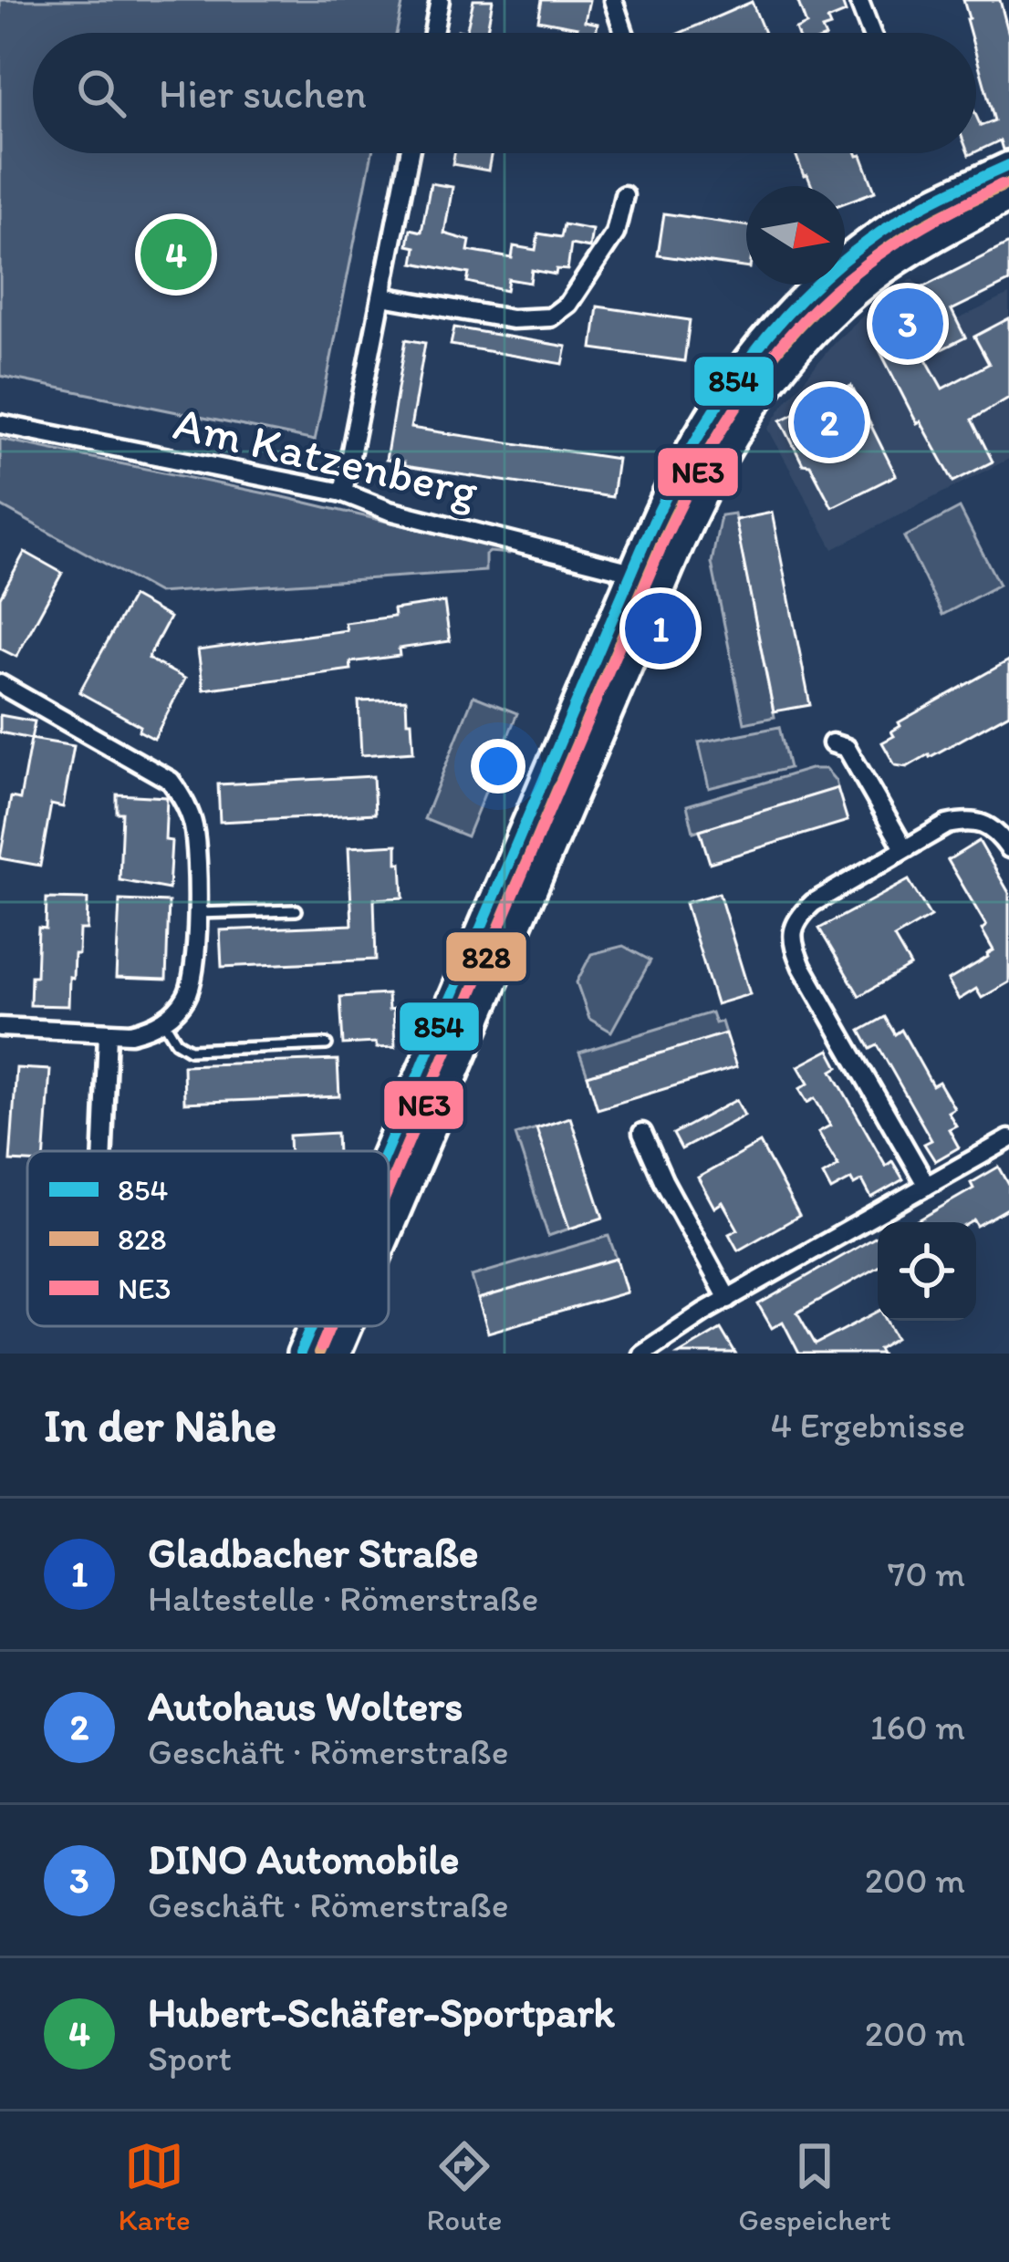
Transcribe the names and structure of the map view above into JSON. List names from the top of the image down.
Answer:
{
  "streets": {
    "street": ["Am Katzenberg"]
  },
  "lines": ["transit line 854", "transit line 828", "transit line NE3"],
  "legend": ["854", "828", "NE3"],
  "north": "right",
  "page": {
    "search": "Hier suchen",
    "pins": [
      "4",
      "3",
      "2",
      "1"
    ],
    "heading": ["In der Nähe", "4 Ergebnisse"],
    "list": [
      {
        "mark": "1",
        "name": "Gladbacher Straße",
        "note": "Haltestelle · Römerstraße",
        "value": "70 m"
      },
      {
        "mark": "2",
        "name": "Autohaus Wolters",
        "note": "Geschäft · Römerstraße",
        "value": "160 m"
      },
      {
        "mark": "3",
        "name": "DINO Automobile",
        "note": "Geschäft · Römerstraße",
        "value": "200 m"
      },
      {
        "mark": "4",
        "name": "Hubert-Schäfer-Sportpark",
        "note": "Sport",
        "value": "200 m"
      }
    ],
    "nav": ["Karte", "Route", "Gespeichert"]
  }
}
